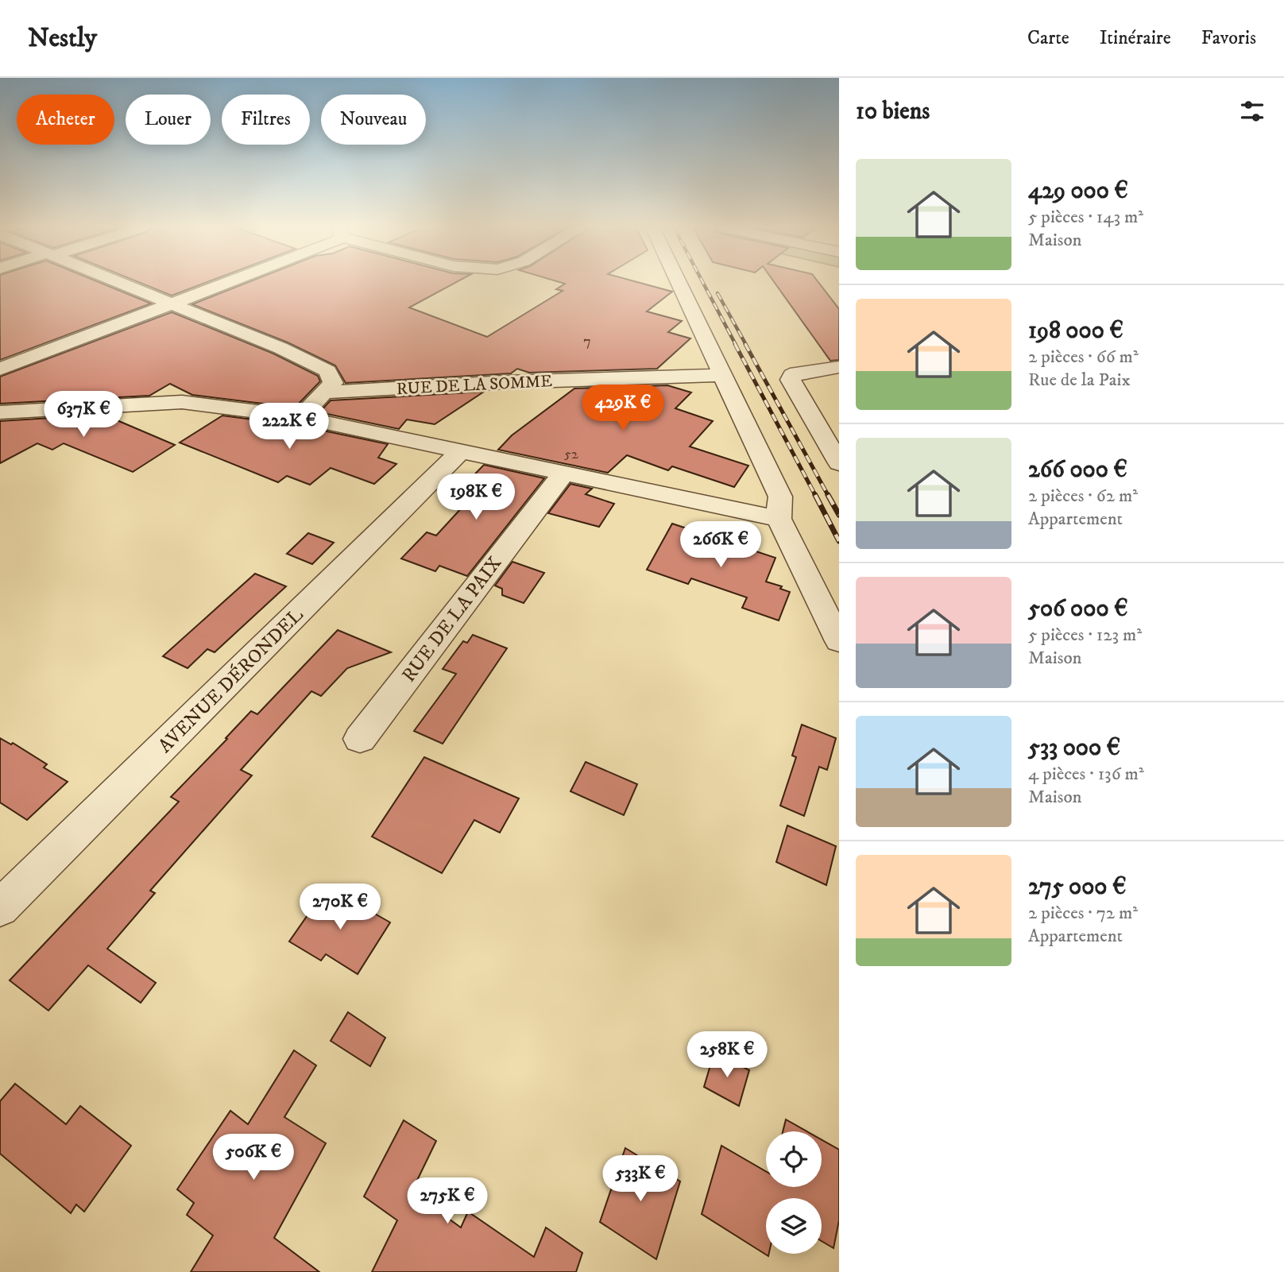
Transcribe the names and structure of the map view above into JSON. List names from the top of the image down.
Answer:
{
  "streets": {
    "street": ["RUE DE LA SOMME", "RUE DE LA PAIX", "AVENUE DÉRONDEL"]
  },
  "house_numbers": ["7", "52"],
  "page": {
    "header": "Nestly",
    "nav": ["Carte", "Itinéraire", "Favoris"],
    "heading": "10 biens",
    "chip": [
      "Acheter",
      "Louer",
      "Filtres",
      "Nouveau"
    ],
    "list": [
      {
        "name": "429 000 €",
        "note": "5 pièces · 143 m² · Maison"
      },
      {
        "name": "198 000 €",
        "note": "2 pièces · 66 m² · Rue de la Paix"
      },
      {
        "name": "266 000 €",
        "note": "2 pièces · 62 m² · Appartement"
      },
      {
        "name": "506 000 €",
        "note": "5 pièces · 123 m² · Maison"
      },
      {
        "name": "533 000 €",
        "note": "4 pièces · 136 m² · Maison"
      },
      {
        "name": "275 000 €",
        "note": "2 pièces · 72 m² · Appartement"
      }
    ],
    "price": [
      "429K €",
      "637K €",
      "222K €",
      "198K €",
      "266K €",
      "270K €",
      "258K €",
      "506K €",
      "533K €",
      "275K €"
    ]
  }
}
